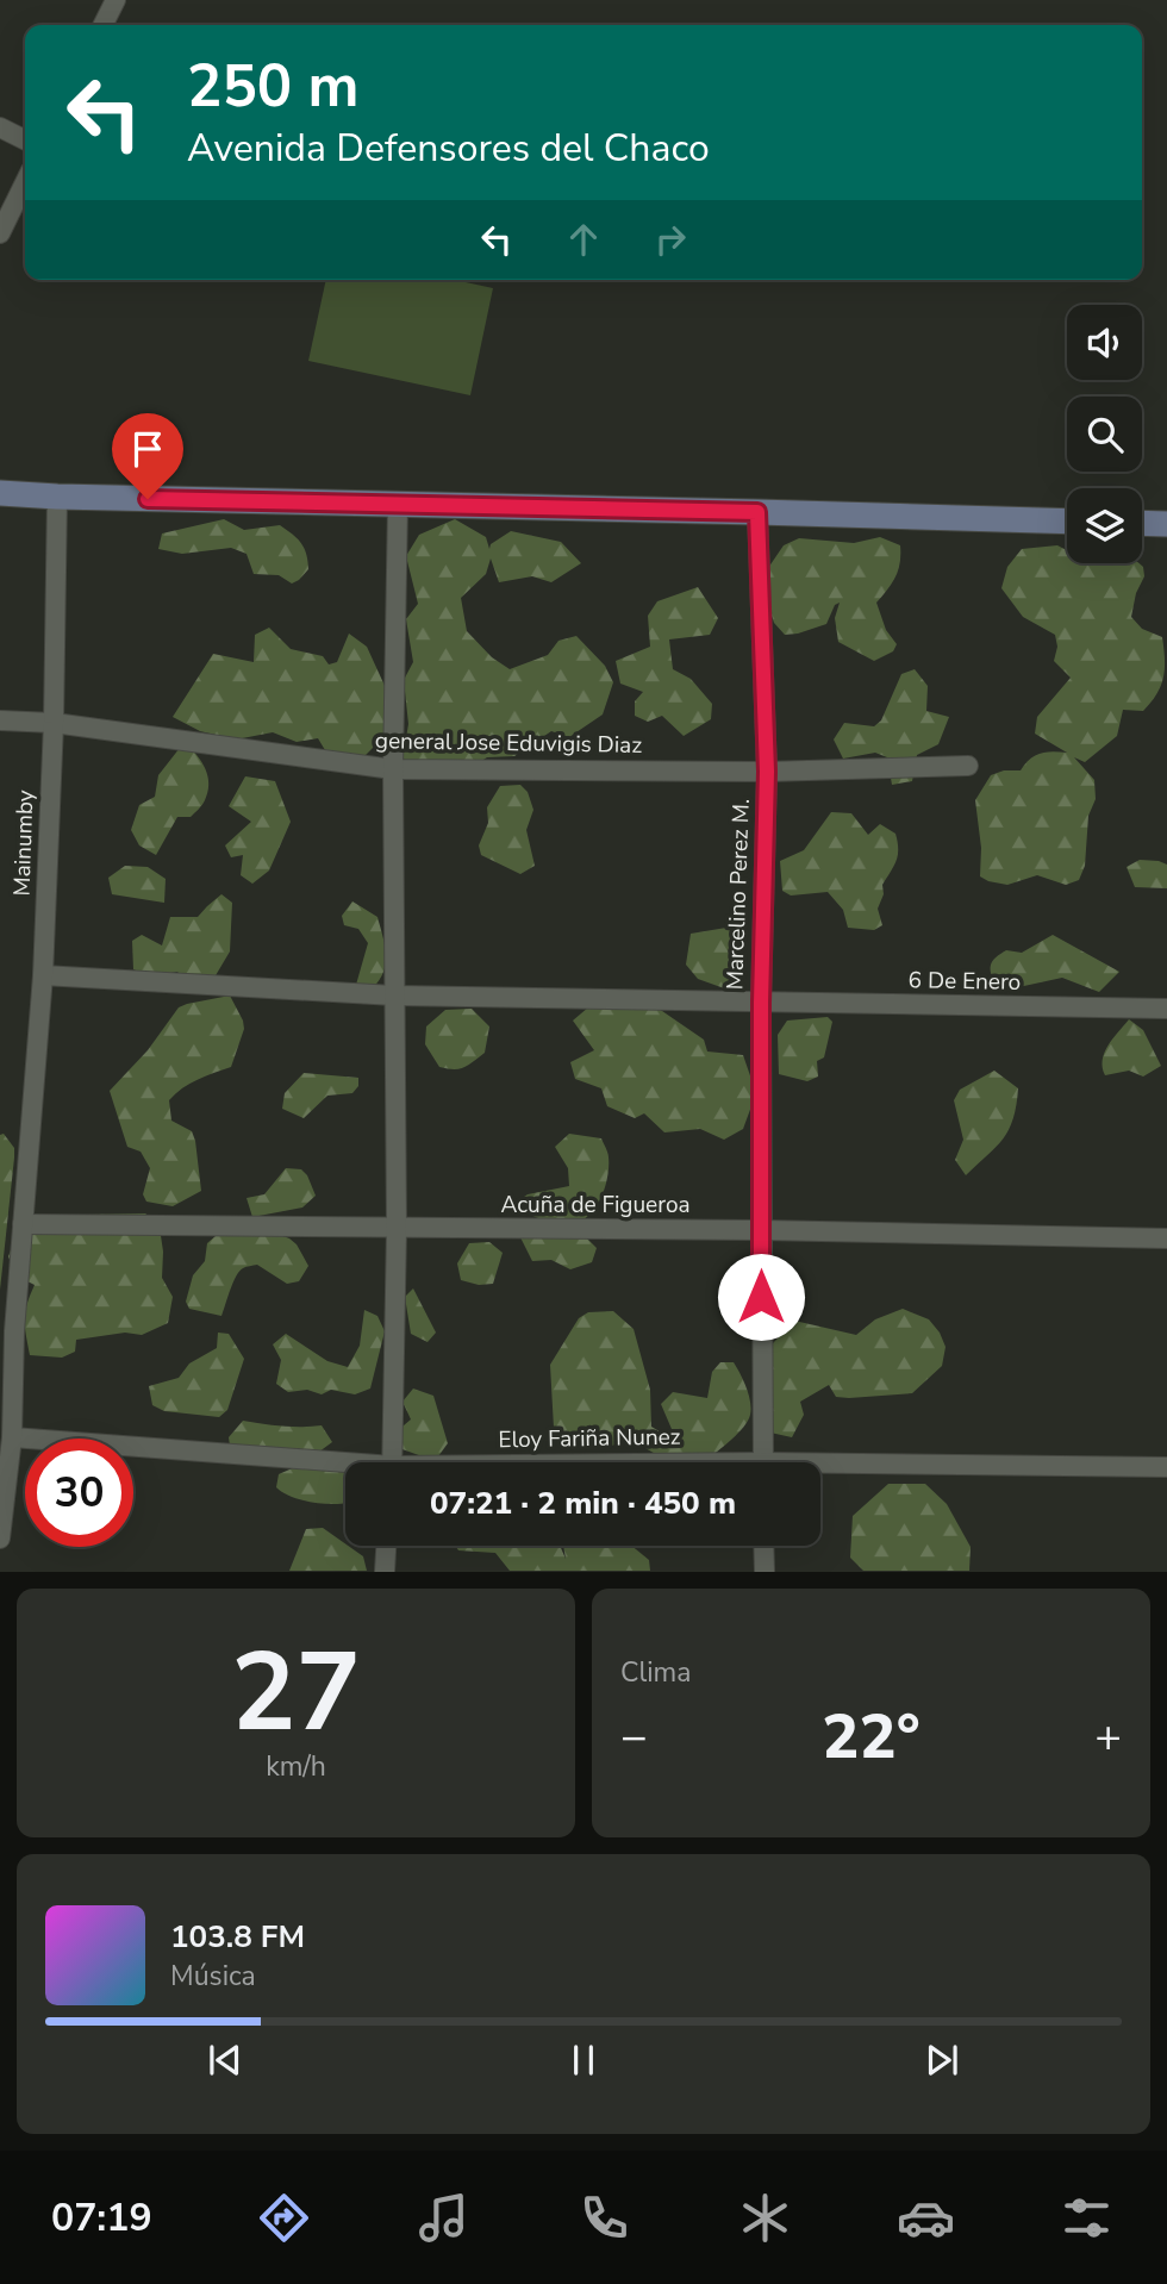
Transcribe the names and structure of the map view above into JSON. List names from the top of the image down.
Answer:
{
  "streets": {
    "street": [
      "general Jose Eduvigis Diaz",
      "Mainumby",
      "Marcelino Perez M.",
      "6 De Enero",
      "Acuña de Figueroa",
      "Eloy Fariña Nunez"
    ]
  },
  "crossings": [
    ["general Jose Eduvigis Diaz", "Mainumby"],
    ["general Jose Eduvigis Diaz", "Marcelino Perez M."],
    ["Mainumby", "6 De Enero"],
    ["Mainumby", "Acuña de Figueroa"],
    ["Mainumby", "Eloy Fariña Nunez"],
    ["Marcelino Perez M.", "6 De Enero"],
    ["Marcelino Perez M.", "Acuña de Figueroa"]
  ],
  "page": {
    "turn": ["250 m", "Avenida Defensores del Chaco"],
    "limit": "30",
    "trip": "07:21 · 2 min · 450 m",
    "tile": [
      ["27", "km/h"],
      "Clima"
    ],
    "heat": ["−", "22°", "+"],
    "song": ["103.8 FM", "Música"],
    "tabs": "07:19"
  }
}
